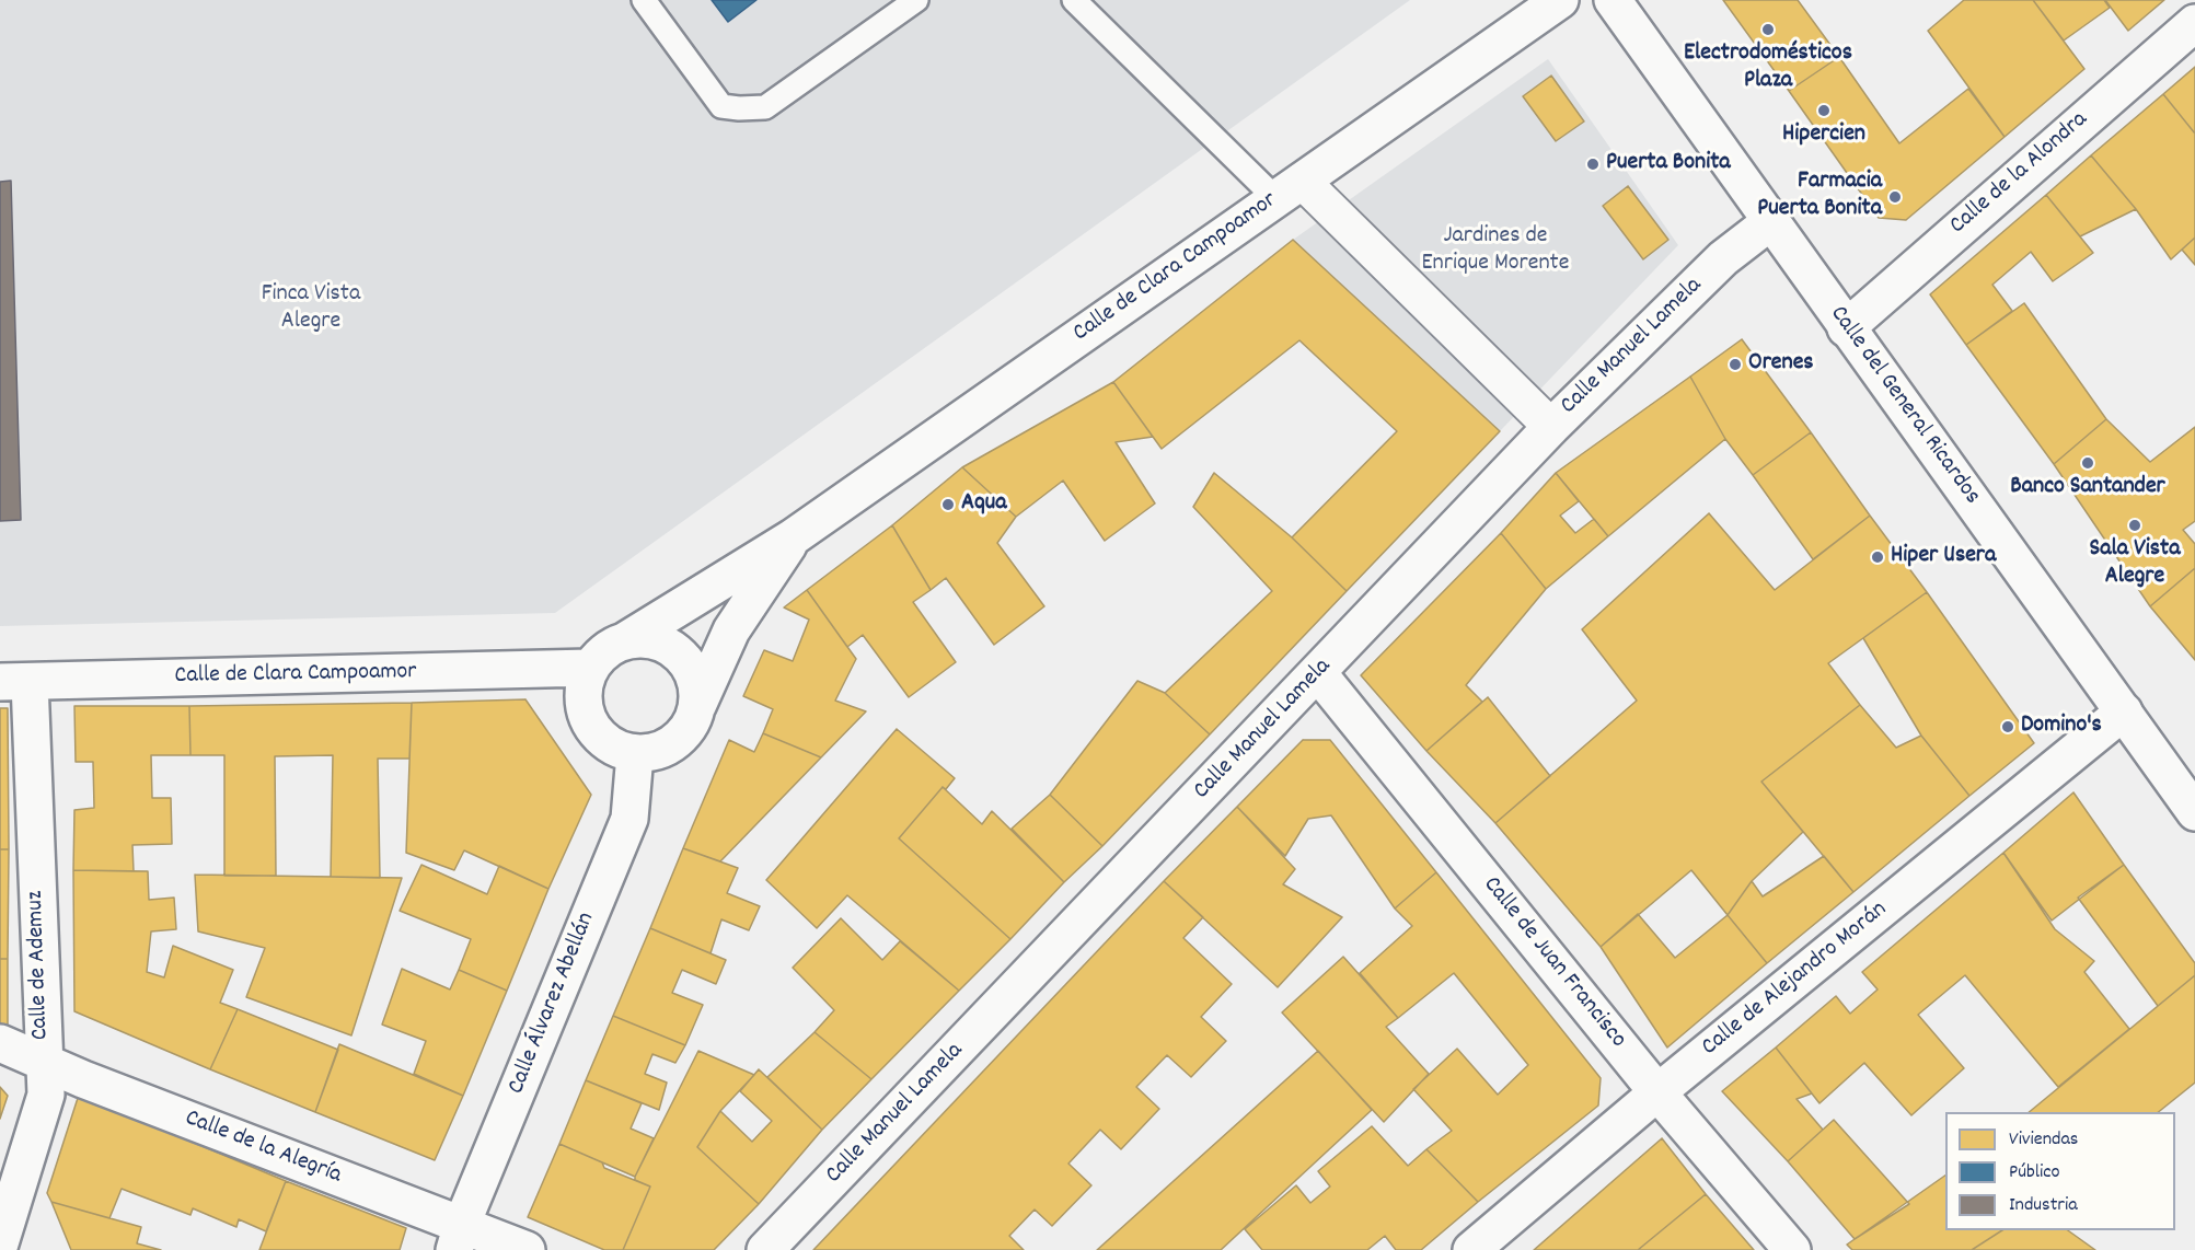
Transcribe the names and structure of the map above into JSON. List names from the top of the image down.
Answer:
{
  "streets": {
    "street": [
      "Calle de la Alondra",
      "Calle de Clara Campoamor",
      "Calle Manuel Lamela",
      "Calle del General Ricardos",
      "Calle de Juan Francisco",
      "Calle de Ademuz",
      "Calle de Alejandro Morán",
      "Calle Álvarez Abellán",
      "Calle de la Alegría"
    ]
  },
  "crossings": [
    ["Calle de la Alondra", "Calle del General Ricardos"],
    ["Calle de Clara Campoamor", "Calle de Ademuz"],
    ["Calle de Clara Campoamor", "Calle Álvarez Abellán"],
    ["Calle Manuel Lamela", "Calle del General Ricardos"],
    ["Calle Manuel Lamela", "Calle de Juan Francisco"],
    ["Calle del General Ricardos", "Calle de Alejandro Morán"],
    ["Calle de Juan Francisco", "Calle de Alejandro Morán"],
    ["Calle de Ademuz", "Calle de la Alegría"],
    ["Calle Álvarez Abellán", "Calle de la Alegría"]
  ],
  "parks": ["Jardines de Enrique Morente", "Finca Vista Alegre"],
  "places": [
    "Electrodomésticos Plaza",
    "Hipercien",
    "Puerta Bonita",
    "Farmacia Puerta Bonita",
    "Orenes",
    "Banco Santander",
    "Aqua",
    "Sala Vista Alegre",
    "Hiper Usera",
    "Domino's"
  ],
  "legend": ["Viviendas", "Público", "Industria"]
}
